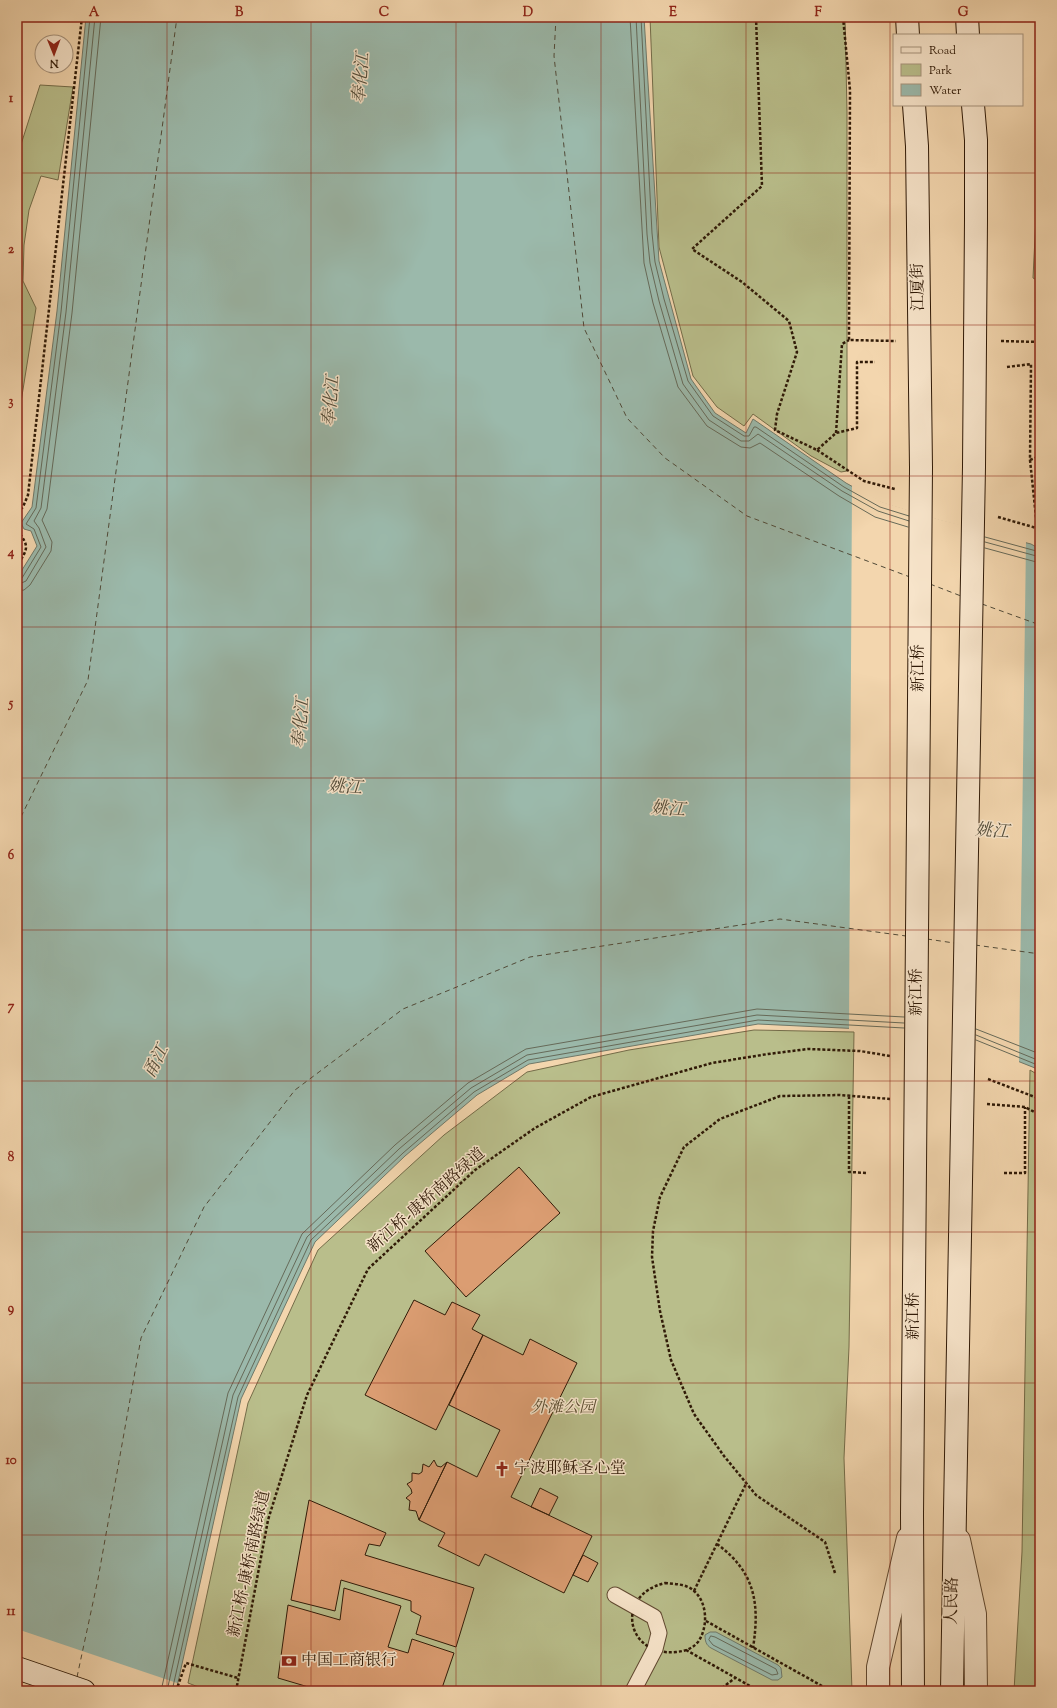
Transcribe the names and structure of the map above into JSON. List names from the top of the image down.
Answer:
{
  "streets": {
    "main road": ["江厦街", "新江桥", "人民路"],
    "path": ["新江桥-康桥南路绿道"]
  },
  "crossings": [
    ["江厦街", "新江桥"]
  ],
  "water": ["奉化江", "姚江", "甬江"],
  "parks": ["外滩公园"],
  "places": {
    "church": ["宁波耶稣圣心堂"],
    "bank": ["中国工商银行"]
  },
  "legend": ["Road", "Park", "Water"],
  "north": "bottom",
  "grid": {
    "columns": [
      "A",
      "B",
      "C",
      "D",
      "E",
      "F",
      "G"
    ],
    "rows": [
      "1",
      "2",
      "3",
      "4",
      "5",
      "6",
      "7",
      "8",
      "9",
      "10",
      "11"
    ]
  }
}
